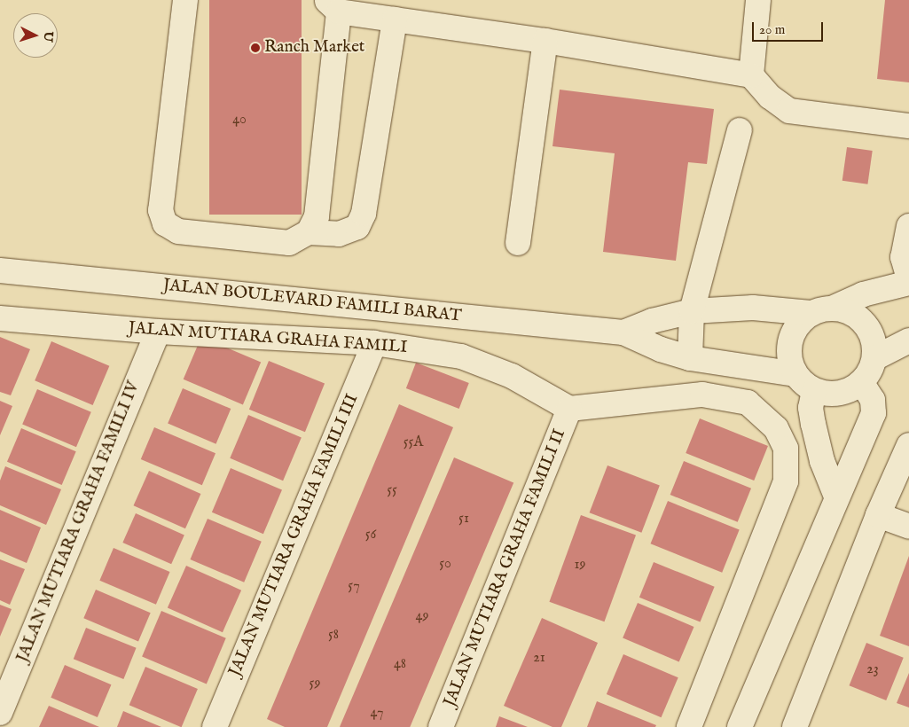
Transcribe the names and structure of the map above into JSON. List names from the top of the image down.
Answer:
{
  "streets": {
    "street": [
      "JALAN BOULEVARD FAMILI BARAT",
      "JALAN MUTIARA GRAHA FAMILI",
      "JALAN MUTIARA GRAHA FAMILI IV",
      "JALAN MUTIARA GRAHA FAMILI III",
      "JALAN MUTIARA GRAHA FAMILI II"
    ]
  },
  "crossings": [
    ["JALAN MUTIARA GRAHA FAMILI", "JALAN MUTIARA GRAHA FAMILI IV"],
    ["JALAN MUTIARA GRAHA FAMILI", "JALAN MUTIARA GRAHA FAMILI III"],
    ["JALAN MUTIARA GRAHA FAMILI", "JALAN MUTIARA GRAHA FAMILI II"]
  ],
  "places": ["Ranch Market"],
  "house_numbers": [
    "40",
    "55A",
    "55",
    "51",
    "56",
    "50",
    "19",
    "57",
    "49",
    "58",
    "21",
    "48",
    "23",
    "59",
    "47"
  ],
  "scale_bar": "20 m",
  "north": "right"
}
